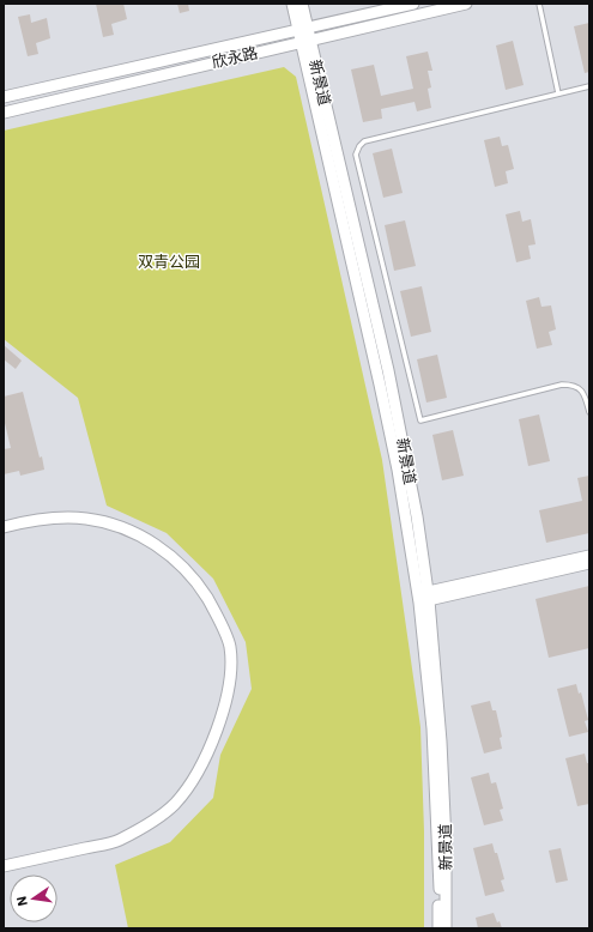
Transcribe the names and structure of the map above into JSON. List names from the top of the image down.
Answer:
{
  "streets": {
    "street": ["欣永路", "新景道"]
  },
  "crossings": [
    ["欣永路", "新景道"]
  ],
  "parks": ["双青公园"],
  "north": "left"
}
